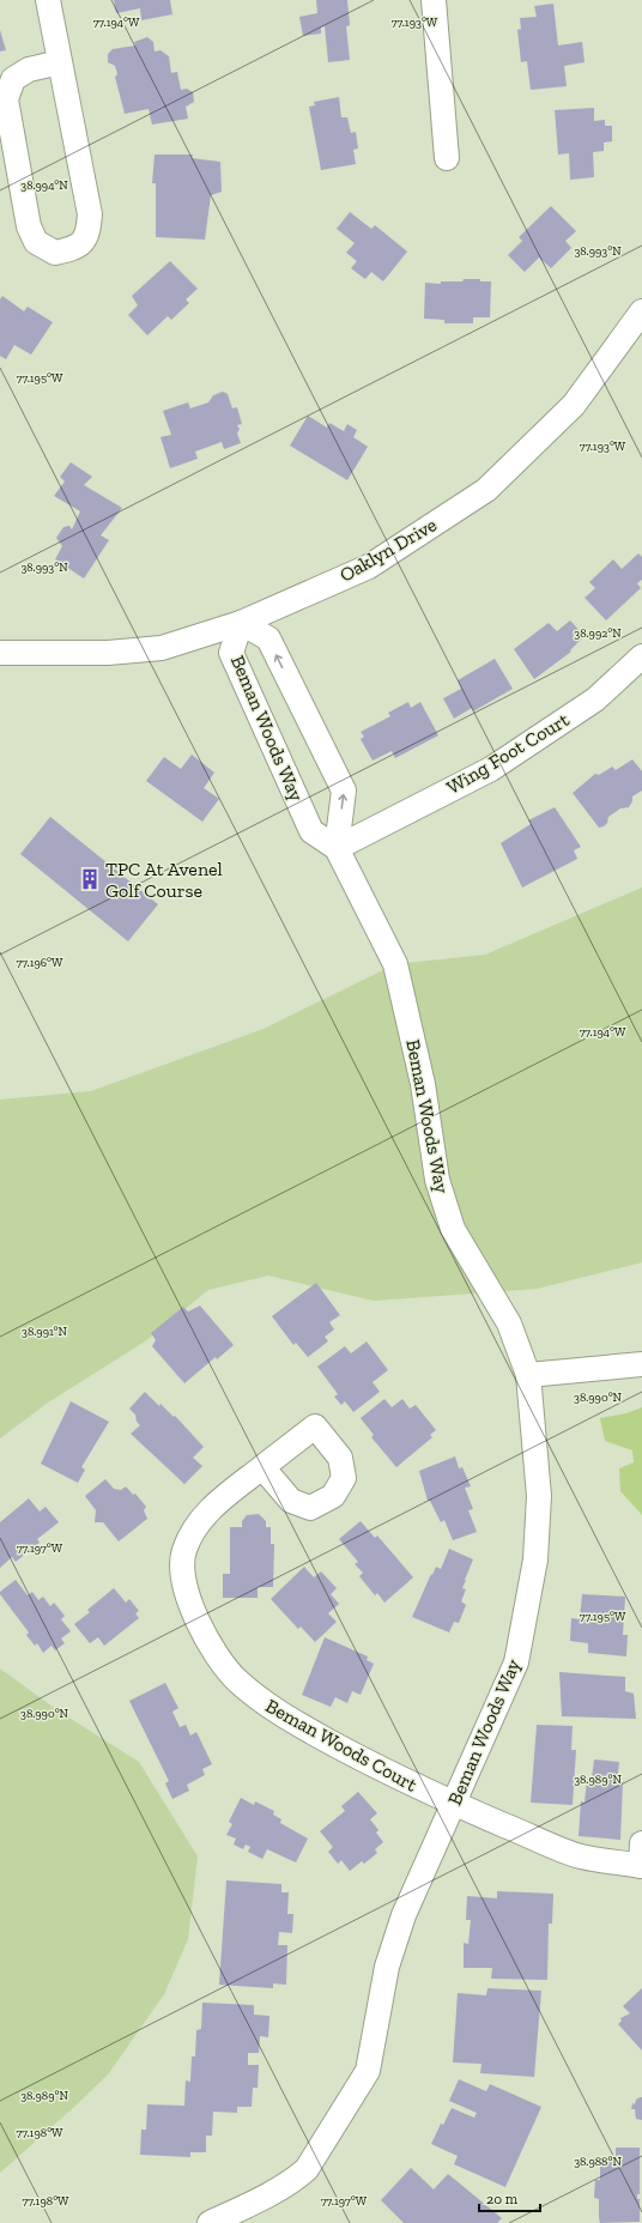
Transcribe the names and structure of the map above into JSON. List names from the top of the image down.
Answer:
{
  "streets": {
    "street": [
      "Oaklyn Drive",
      "Beman Woods Way",
      "Wing Foot Court",
      "Beman Woods Court"
    ]
  },
  "crossings": [
    ["Oaklyn Drive", "Beman Woods Way"],
    ["Beman Woods Way", "Wing Foot Court"],
    ["Beman Woods Way", "Beman Woods Court"]
  ],
  "places": {
    "building": ["TPC At Avenel Golf Course"]
  },
  "scale_bar": "20 m",
  "coordinates": [
    "77.194°W",
    "77.193°W",
    "38.994°N",
    "38.993°N",
    "77.195°W",
    "38.992°N",
    "77.196°W",
    "38.991°N",
    "38.990°N",
    "77.197°W",
    "38.989°N",
    "77.198°W",
    "38.988°N"
  ]
}
